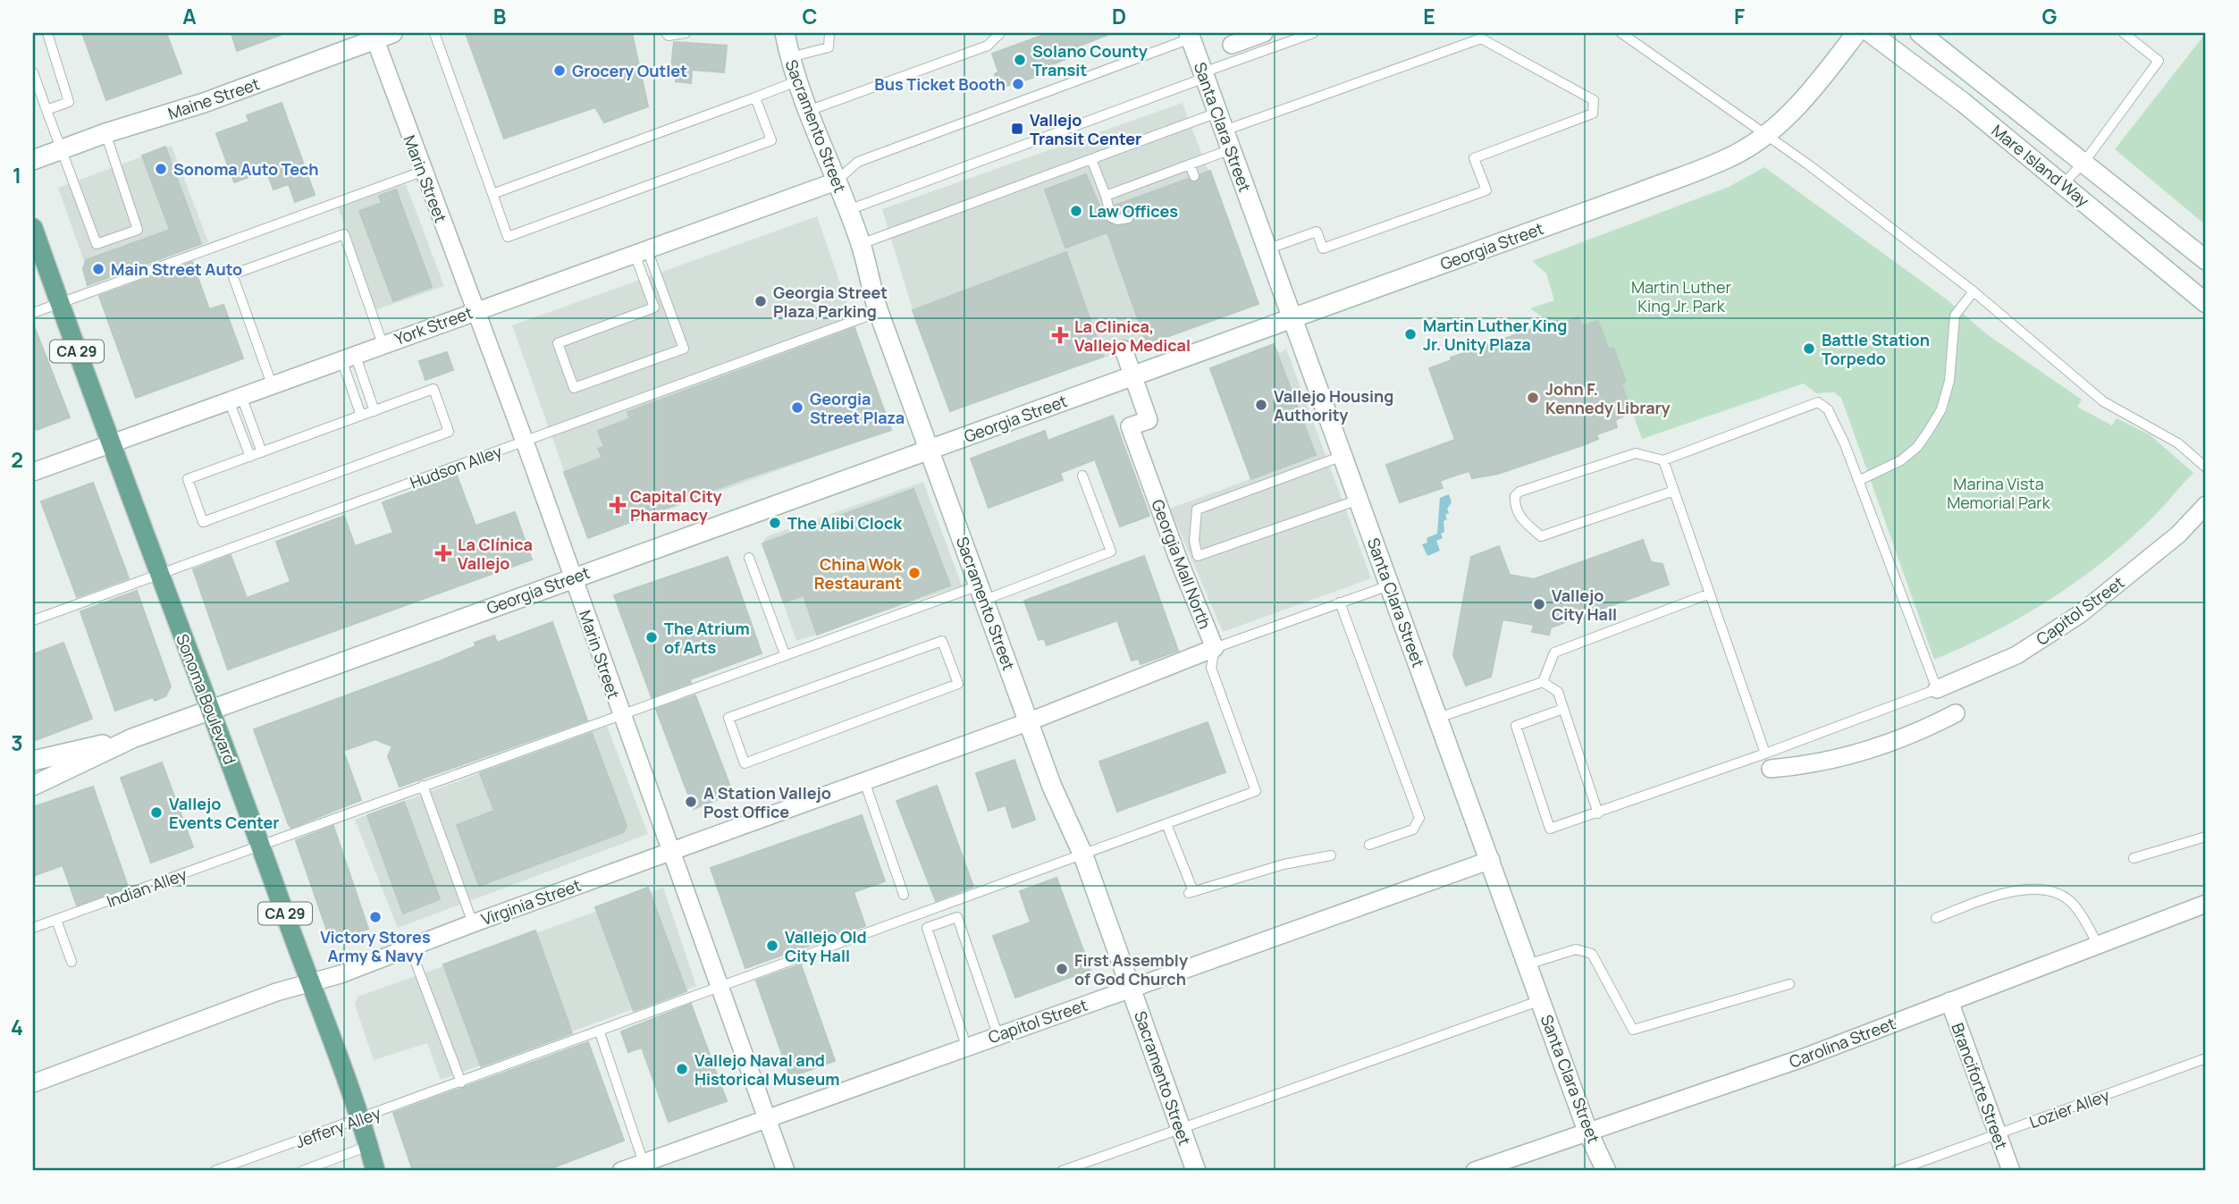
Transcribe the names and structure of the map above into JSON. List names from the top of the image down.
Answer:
{
  "streets": {
    "main road": [
      "Maine Street",
      "Sacramento Street",
      "Santa Clara Street",
      "Mare Island Way",
      "Georgia Street",
      "CA 29",
      "Sonoma Boulevard"
    ],
    "street": [
      "Marin Street",
      "York Street",
      "Georgia Mall North",
      "Capitol Street",
      "Virginia Street",
      "Carolina Street",
      "Branciforte Street"
    ],
    "lane": [
      "Hudson Alley",
      "Indian Alley",
      "Lozier Alley",
      "Jeffery Alley"
    ]
  },
  "crossings": [
    ["Maine Street", "Marin Street"],
    ["Sacramento Street", "Georgia Street"],
    ["Sacramento Street", "York Street"],
    ["Sacramento Street", "Hudson Alley"],
    ["Sacramento Street", "Georgia Mall North"],
    ["Sacramento Street", "Capitol Street"],
    ["Sacramento Street", "Indian Alley"],
    ["Sacramento Street", "Virginia Street"],
    ["Sacramento Street", "Jeffery Alley"],
    ["Santa Clara Street", "Georgia Street"],
    ["Santa Clara Street", "Capitol Street"],
    ["Santa Clara Street", "Carolina Street"],
    ["Marin Street", "Georgia Street"],
    ["Marin Street", "York Street"],
    ["Marin Street", "Hudson Alley"],
    ["Marin Street", "Capitol Street"],
    ["Marin Street", "Indian Alley"],
    ["Marin Street", "Virginia Street"],
    ["Marin Street", "Jeffery Alley"],
    ["Georgia Street", "Georgia Mall North"],
    ["Georgia Street", "Sonoma Boulevard"],
    ["York Street", "Sonoma Boulevard"],
    ["Hudson Alley", "Sonoma Boulevard"],
    ["Georgia Mall North", "Virginia Street"],
    ["Georgia Mall North", "Jeffery Alley"],
    ["Sonoma Boulevard", "Indian Alley"],
    ["Sonoma Boulevard", "Virginia Street"],
    ["Sonoma Boulevard", "Jeffery Alley"],
    ["Carolina Street", "Branciforte Street"],
    ["Branciforte Street", "Lozier Alley"]
  ],
  "parks": ["Martin Luther King Jr. Park", "Marina Vista Memorial Park"],
  "places": {
    "other": [
      "Solano County Transit",
      "Grocery Outlet",
      "Bus Ticket Booth",
      "Sonoma Auto Tech",
      "Law Offices",
      "Main Street Auto",
      "Georgia Street Plaza Parking",
      "Martin Luther King Jr. Unity Plaza",
      "Battle Station Torpedo",
      "John F. Kennedy Library",
      "Vallejo Housing Authority",
      "Georgia Street Plaza",
      "The Alibi Clock",
      "China Wok Restaurant",
      "Vallejo City Hall",
      "The Atrium of Arts",
      "A Station Vallejo Post Office",
      "Vallejo Events Center",
      "Victory Stores Army & Navy",
      "Vallejo Old City Hall",
      "First Assembly of God Church",
      "Vallejo Naval and Historical Museum"
    ],
    "transit": ["Vallejo Transit Center"],
    "health": ["La Clinica, Vallejo Medical", "Capital City Pharmacy", "La Clínica Vallejo"]
  },
  "grid": {
    "columns": [
      "A",
      "B",
      "C",
      "D",
      "E",
      "F",
      "G"
    ],
    "rows": [
      "1",
      "2",
      "3",
      "4"
    ]
  }
}
